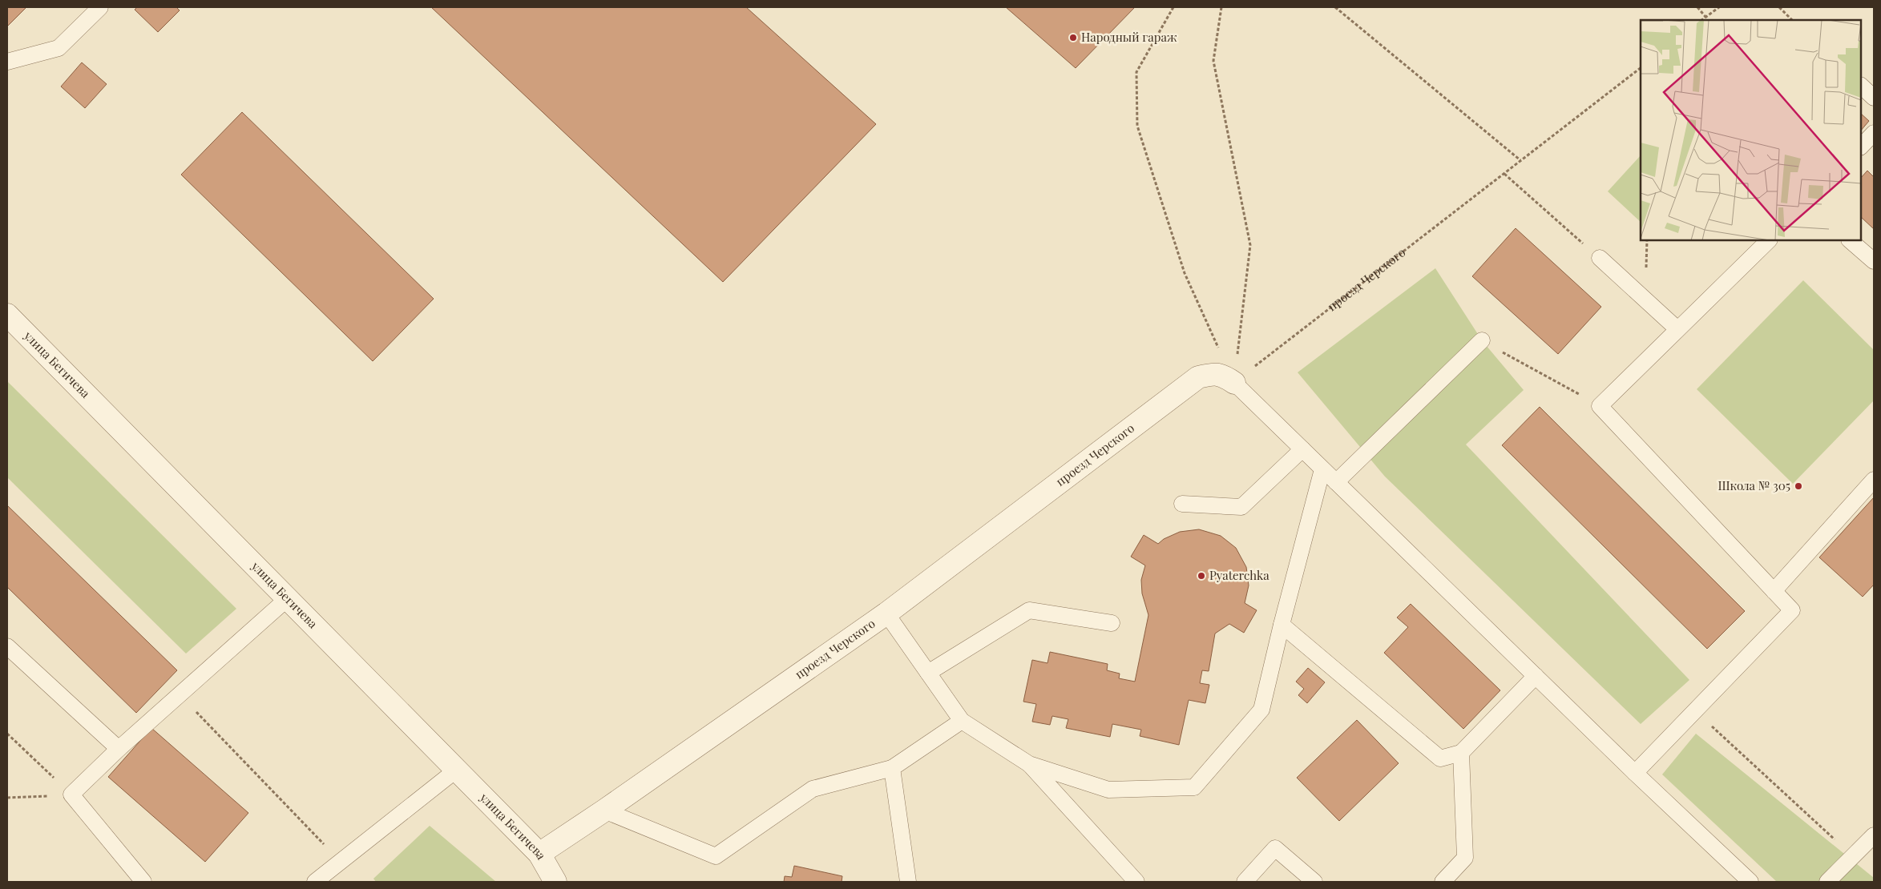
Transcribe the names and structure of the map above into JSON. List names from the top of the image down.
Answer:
{
  "streets": {
    "street": ["проезд Черского", "улица Бегичева"]
  },
  "crossings": [
    ["проезд Черского", "улица Бегичева"]
  ],
  "places": ["Народный гараж", "Школа № 305", "Pyaterchka"]
}
